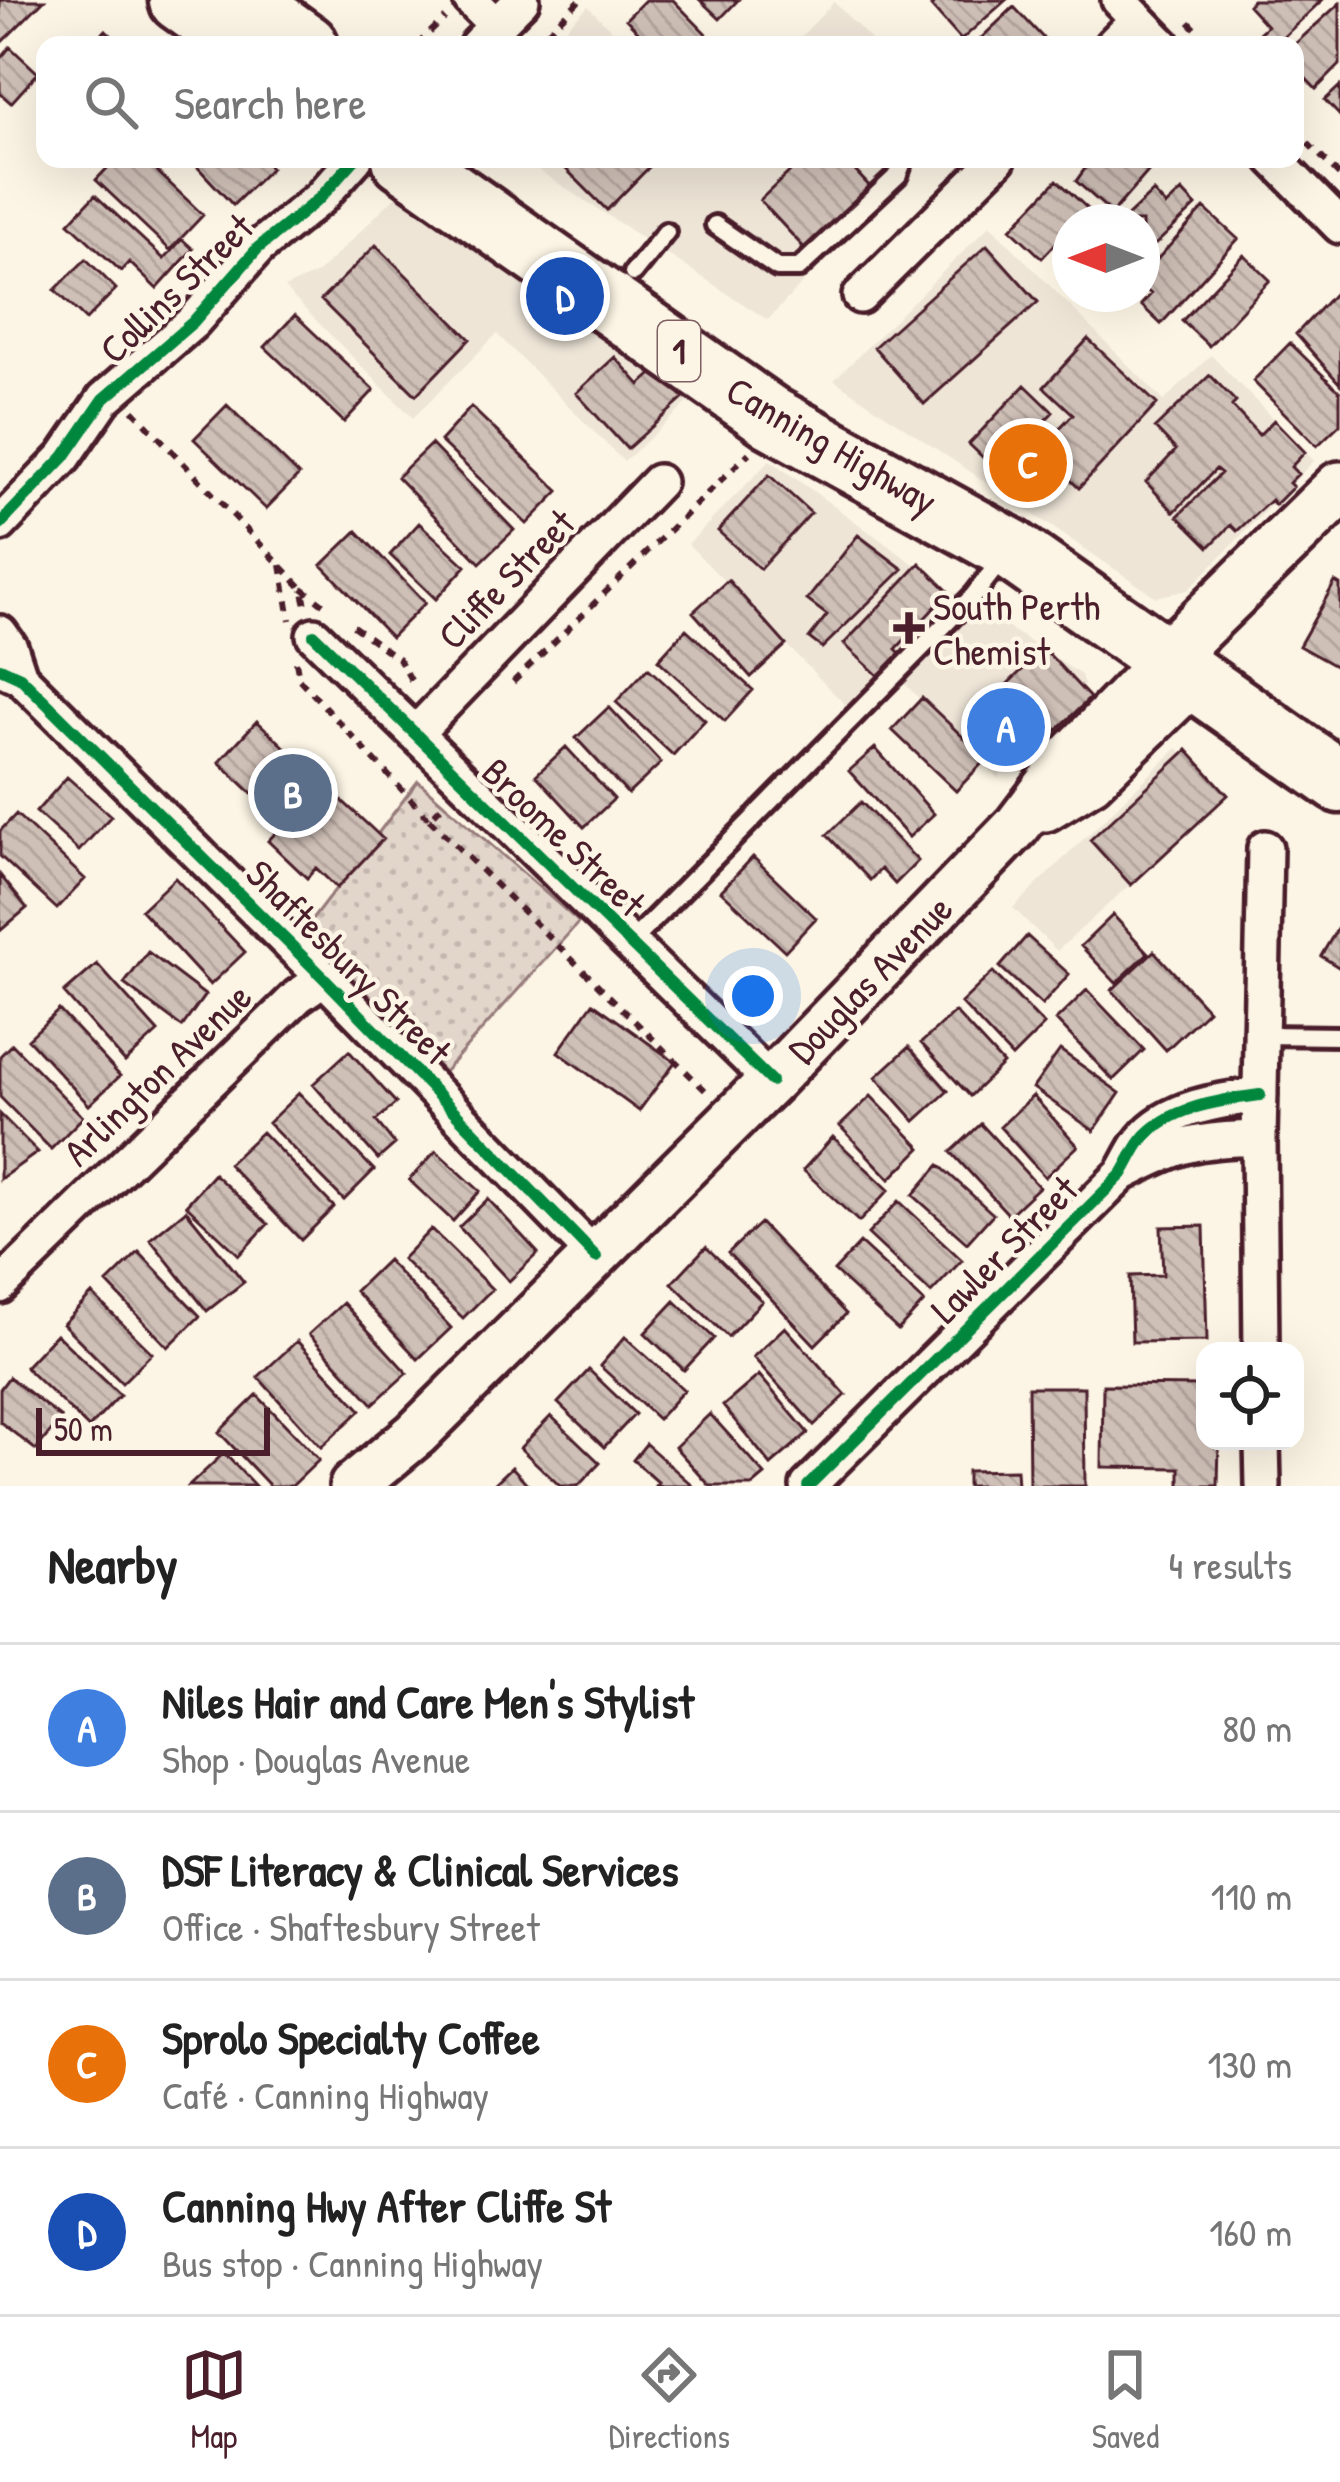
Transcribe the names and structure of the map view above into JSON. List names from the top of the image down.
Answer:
{
  "streets": {
    "highway": ["1", "Canning Highway"],
    "main road": ["Douglas Avenue"],
    "street": [
      "Collins Street",
      "Cliffe Street",
      "Broome Street",
      "Shaftesbury Street",
      "Arlington Avenue",
      "Lawler Street"
    ]
  },
  "crossings": [
    ["Canning Highway", "Douglas Avenue"],
    ["Cliffe Street", "Broome Street"],
    ["Broome Street", "Douglas Avenue"],
    ["Shaftesbury Street", "Douglas Avenue"],
    ["Shaftesbury Street", "Arlington Avenue"]
  ],
  "places": {
    "health": ["South Perth Chemist"]
  },
  "scale_bar": "50 m",
  "north": "left",
  "page": {
    "search": "Search here",
    "pins": [
      "D",
      "C",
      "A",
      "B"
    ],
    "scale": "50 m",
    "heading": ["Nearby", "4 results"],
    "list": [
      {
        "mark": "A",
        "name": "Niles Hair and Care Men's Stylist",
        "note": "Shop · Douglas Avenue",
        "value": "80 m"
      },
      {
        "mark": "B",
        "name": "DSF Literacy & Clinical Services",
        "note": "Office · Shaftesbury Street",
        "value": "110 m"
      },
      {
        "mark": "C",
        "name": "Sprolo Specialty Coffee",
        "note": "Café · Canning Highway",
        "value": "130 m"
      },
      {
        "mark": "D",
        "name": "Canning Hwy After Cliffe St",
        "note": "Bus stop · Canning Highway",
        "value": "160 m"
      }
    ],
    "nav": ["Map", "Directions", "Saved"]
  }
}
